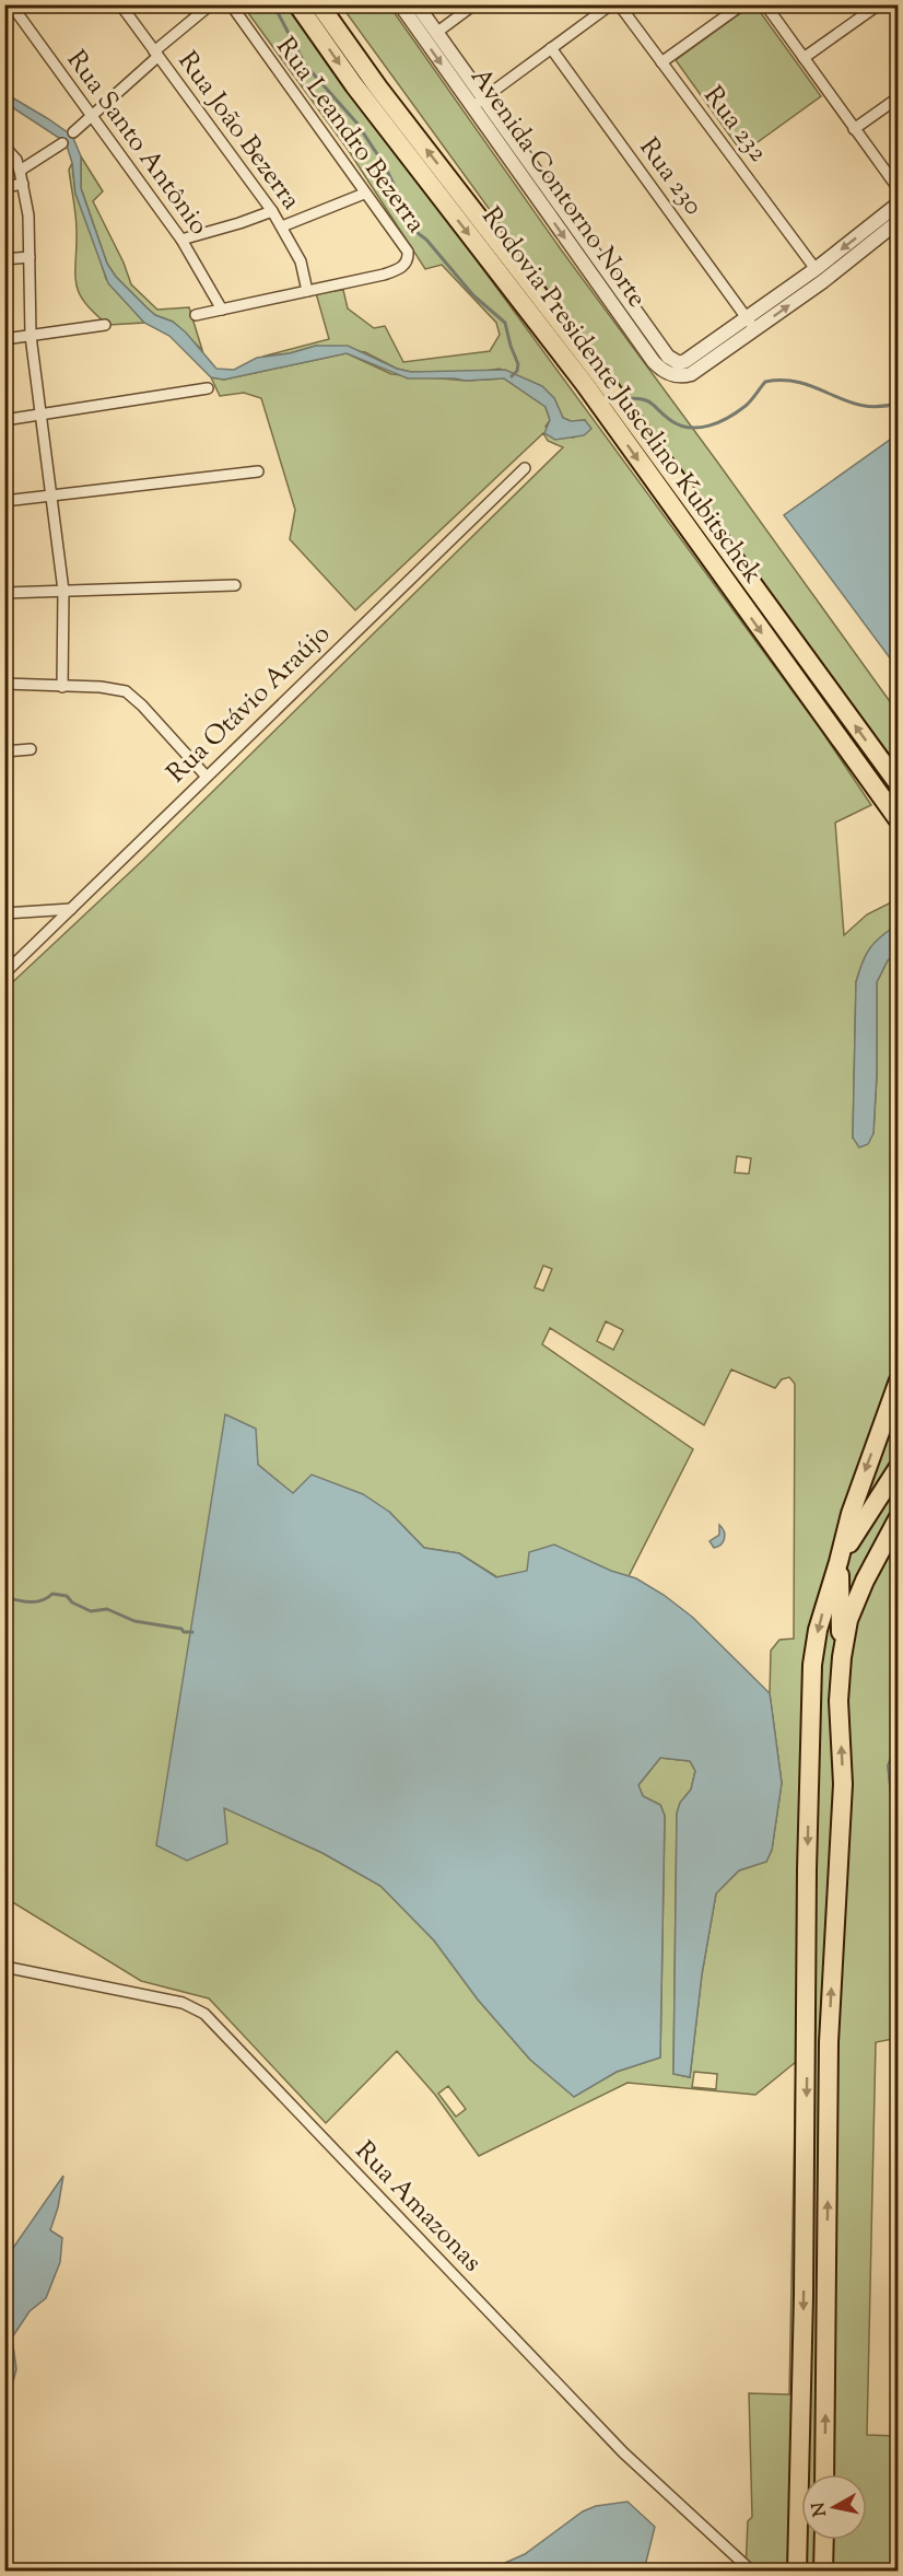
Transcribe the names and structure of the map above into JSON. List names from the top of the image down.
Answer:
{
  "streets": {
    "highway": ["Rodovia Presidente Juscelino Kubitschek"],
    "street": [
      "Rua 232",
      "Rua João Bezerra",
      "Rua Leandro Bezerra",
      "Rua Santo Antônio",
      "Rua 230",
      "Avenida Contorno Norte",
      "Rua Otávio Araújo",
      "Rua Amazonas"
    ]
  },
  "crossings": [
    ["Rua João Bezerra", "Rua Leandro Bezerra"]
  ],
  "north": "left"
}
